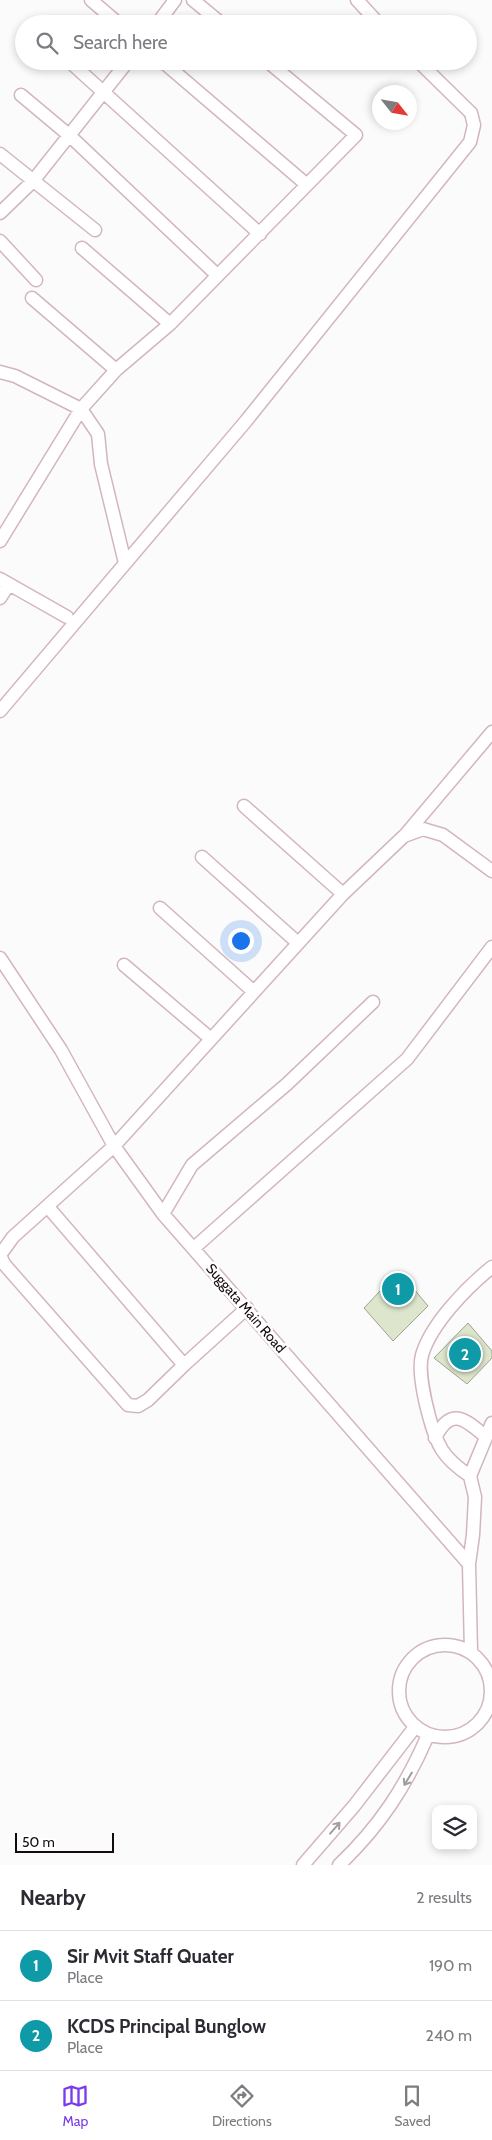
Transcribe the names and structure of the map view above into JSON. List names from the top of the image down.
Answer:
{
  "streets": {
    "street": ["Suggata Main Road"]
  },
  "scale_bar": "50 m",
  "north": "bottom right",
  "page": {
    "search": "Search here",
    "pins": ["1", "2"],
    "scale": "50 m",
    "heading": ["Nearby", "2 results"],
    "list": [
      {
        "mark": "1",
        "name": "Sir Mvit Staff Quater",
        "note": "Place",
        "value": "190 m"
      },
      {
        "mark": "2",
        "name": "KCDS Principal Bunglow",
        "note": "Place",
        "value": "240 m"
      }
    ],
    "nav": ["Map", "Directions", "Saved"]
  }
}
